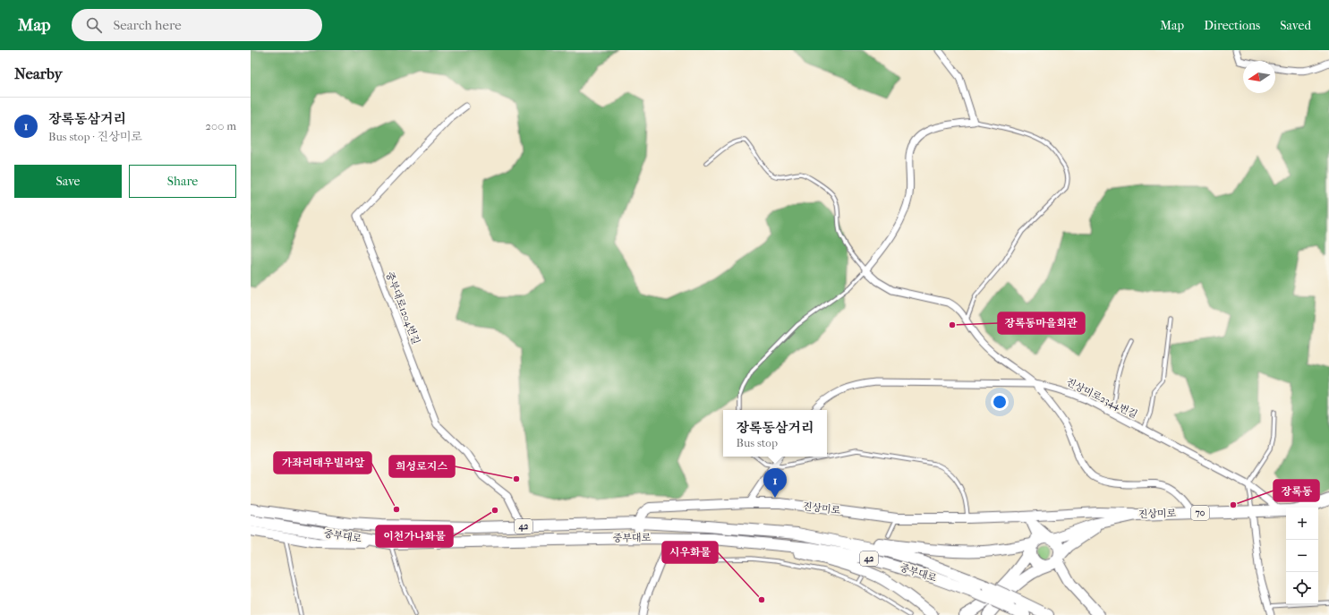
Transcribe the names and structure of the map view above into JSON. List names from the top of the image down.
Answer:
{
  "streets": {
    "main road": [
      "진상미로",
      "70",
      "42",
      "중부대로"
    ],
    "street": ["중부대로1204번길", "진상미로2344번길"]
  },
  "crossings": [
    ["중부대로1204번길", "중부대로"],
    ["진상미로", "중부대로"]
  ],
  "places": [
    "장록동마을회관",
    "희성로지스",
    "장록동",
    "가좌리태우빌라앞",
    "이천가나화물",
    "시우화물"
  ],
  "north": "left",
  "page": {
    "header": "Map",
    "search": "Search here",
    "nav": ["Map", "Directions", "Saved"],
    "heading": "Nearby",
    "list": [
      {
        "mark": "1",
        "name": "장록동삼거리",
        "note": "Bus stop · 진상미로",
        "value": "200 m"
      }
    ],
    "buttons": ["Save", "Share"],
    "popup": ["장록동삼거리", "Bus stop"],
    "pins": "1",
    "map_buttons": ["+", "−"]
  }
}
